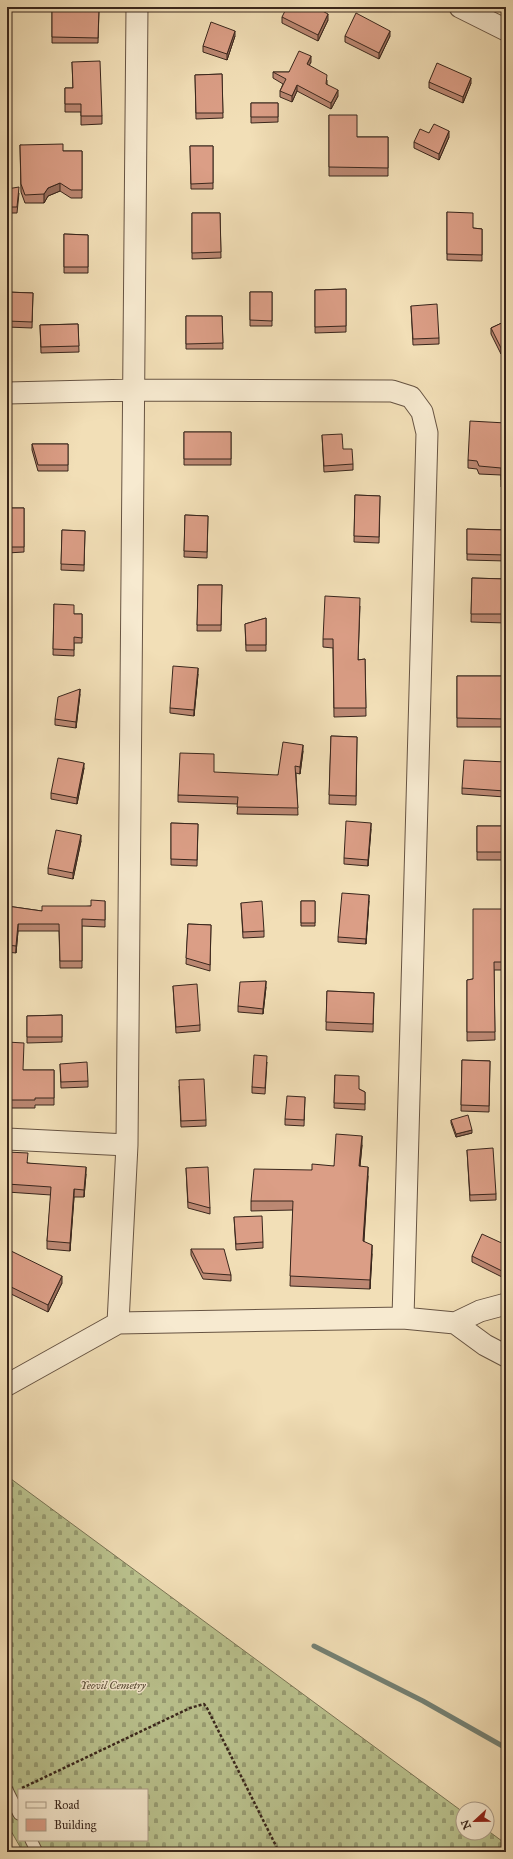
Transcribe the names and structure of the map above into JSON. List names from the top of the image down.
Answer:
{
  "parks": ["Yeovil Cemetry"],
  "legend": ["Road", "Building"],
  "north": "left"
}
